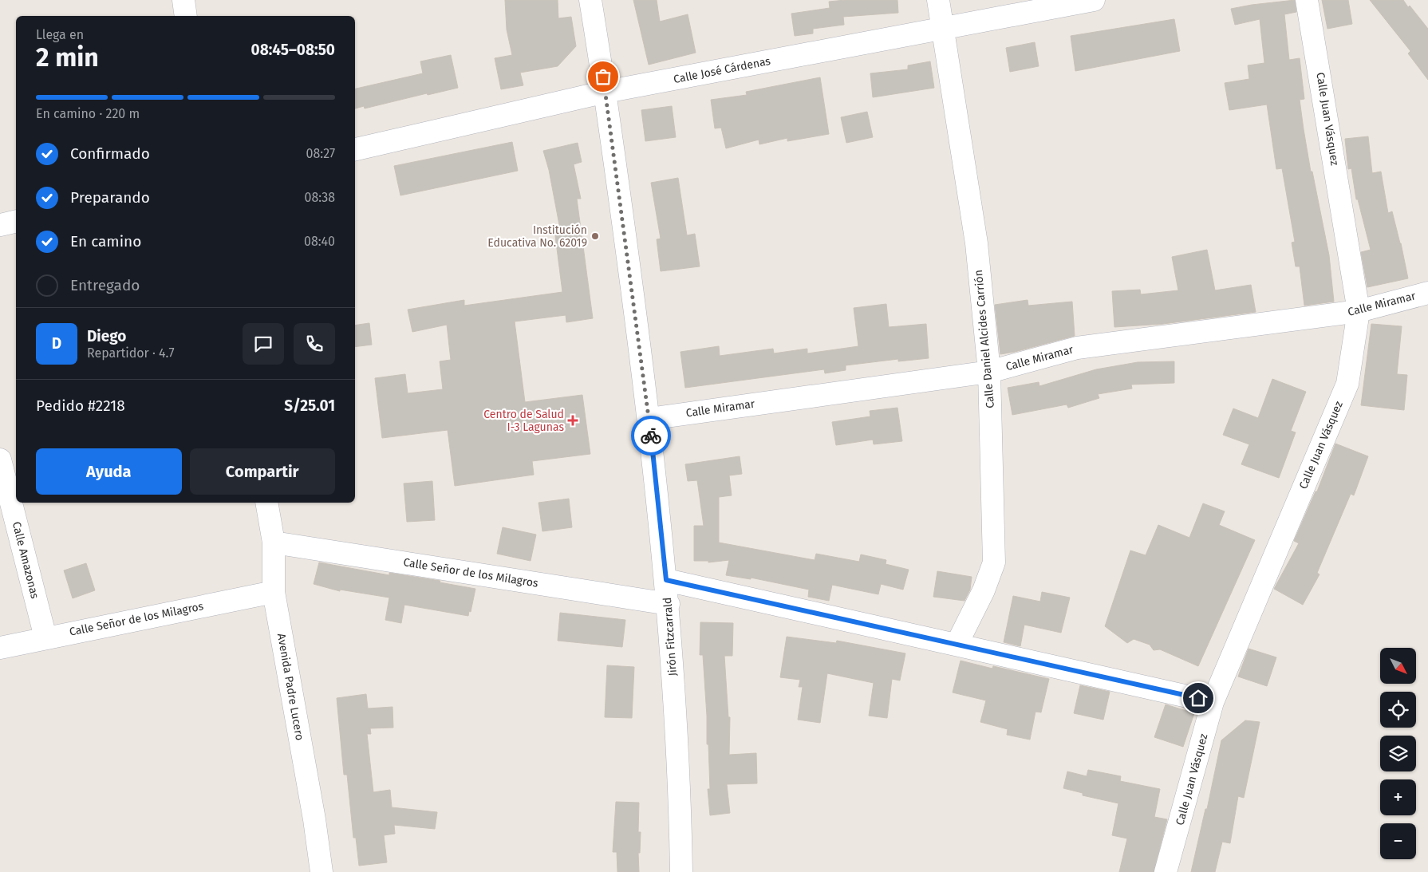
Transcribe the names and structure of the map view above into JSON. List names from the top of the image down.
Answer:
{
  "streets": {
    "street": [
      "Calle José Cárdenas",
      "Calle Juan Vásquez",
      "Calle Miramar",
      "Calle Daniel Alcides Carrión",
      "Calle Amazonas",
      "Calle Señor de los Milagros",
      "Jirón Fitzcarrald",
      "Avenida Padre Lucero"
    ]
  },
  "crossings": [
    ["Calle José Cárdenas", "Calle Daniel Alcides Carrión"],
    ["Calle José Cárdenas", "Jirón Fitzcarrald"],
    ["Calle Juan Vásquez", "Calle Miramar"],
    ["Calle Miramar", "Calle Daniel Alcides Carrión"],
    ["Calle Miramar", "Jirón Fitzcarrald"],
    ["Calle Amazonas", "Calle Señor de los Milagros"],
    ["Calle Señor de los Milagros", "Jirón Fitzcarrald"],
    ["Calle Señor de los Milagros", "Avenida Padre Lucero"]
  ],
  "places": {
    "other": ["Institución Educativa No. 62019"],
    "health": ["Centro de Salud I-3 Lagunas"]
  },
  "north": "bottom right",
  "page": {
    "heading": ["2 min", "Llega en", "08:45–08:50"],
    "panel": [
      "Diego",
      "Repartidor · 4.7",
      "Pedido #2218",
      "S/25.01"
    ],
    "bar": "En camino · 220 m",
    "list": [
      ["Confirmado", "08:27"],
      ["Preparando", "08:38"],
      ["En camino", "08:40"],
      "Entregado"
    ],
    "round": "D",
    "buttons": ["Ayuda", "Compartir"],
    "map_buttons": ["+", "−"]
  }
}
